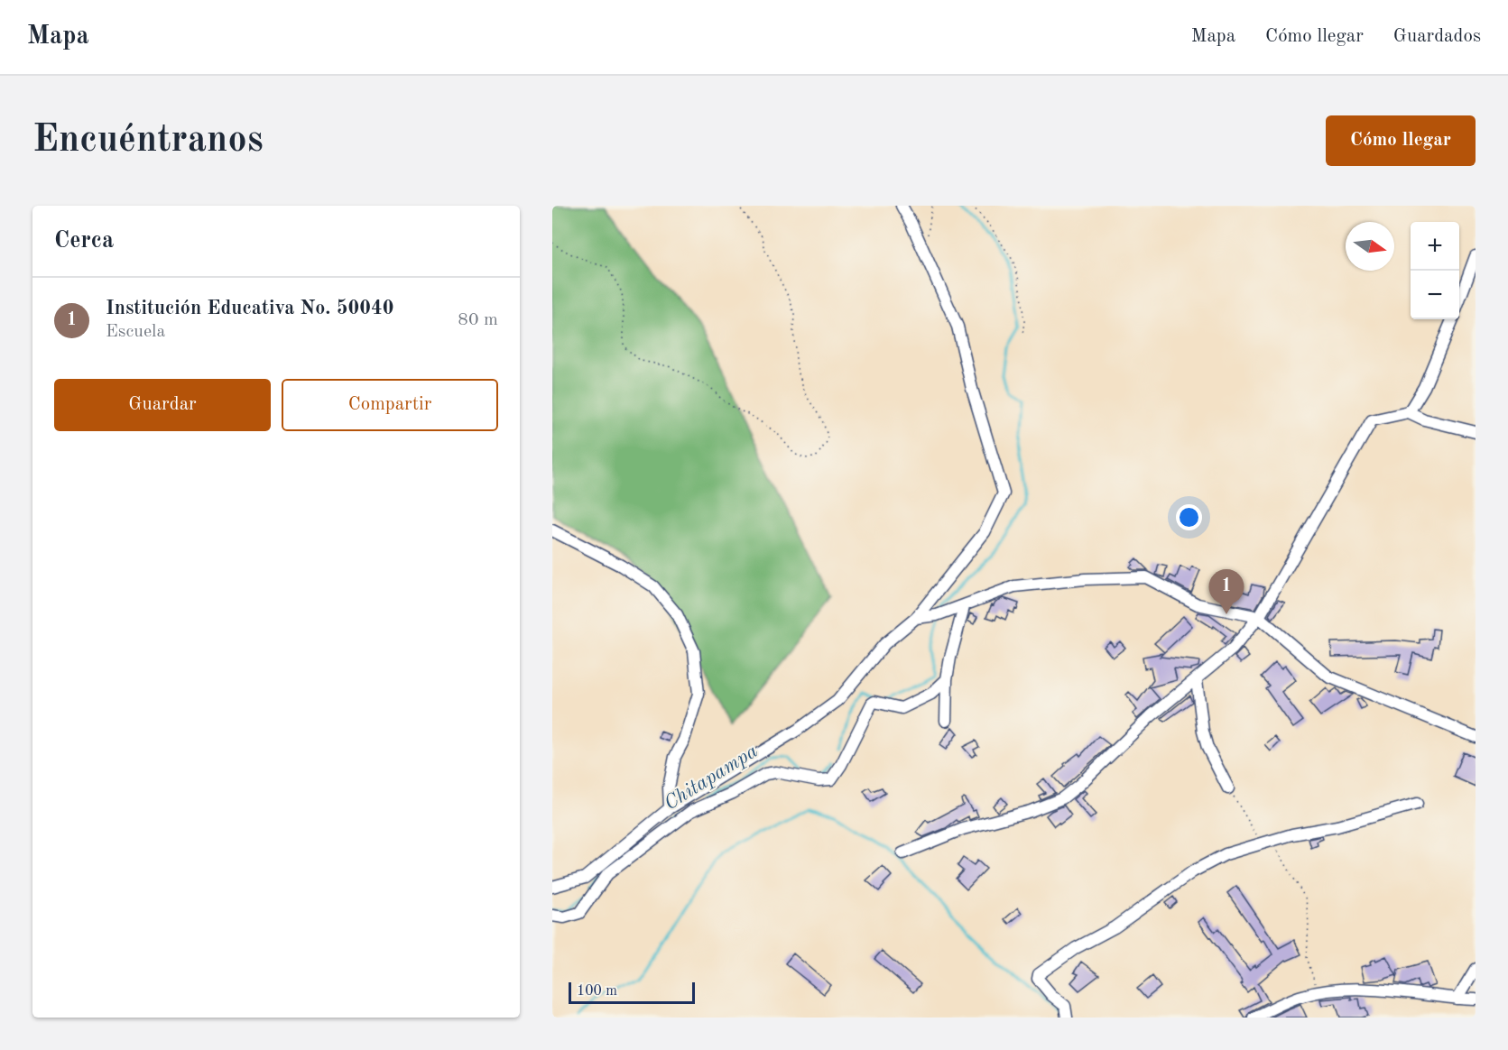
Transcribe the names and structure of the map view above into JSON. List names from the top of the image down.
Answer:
{
  "water": ["Chitapampa"],
  "scale_bar": "100 m",
  "north": "right",
  "page": {
    "header": "Mapa",
    "nav": ["Mapa", "Cómo llegar", "Guardados"],
    "buttons": [
      "Cómo llegar",
      ["Guardar", "Compartir"]
    ],
    "title": "Encuéntranos",
    "heading": "Cerca",
    "map_buttons": ["+", "−"],
    "list": [
      {
        "mark": "1",
        "name": "Institución Educativa No. 50040",
        "note": "Escuela",
        "value": "80 m"
      }
    ],
    "pins": "1",
    "scale": "100 m"
  }
}
